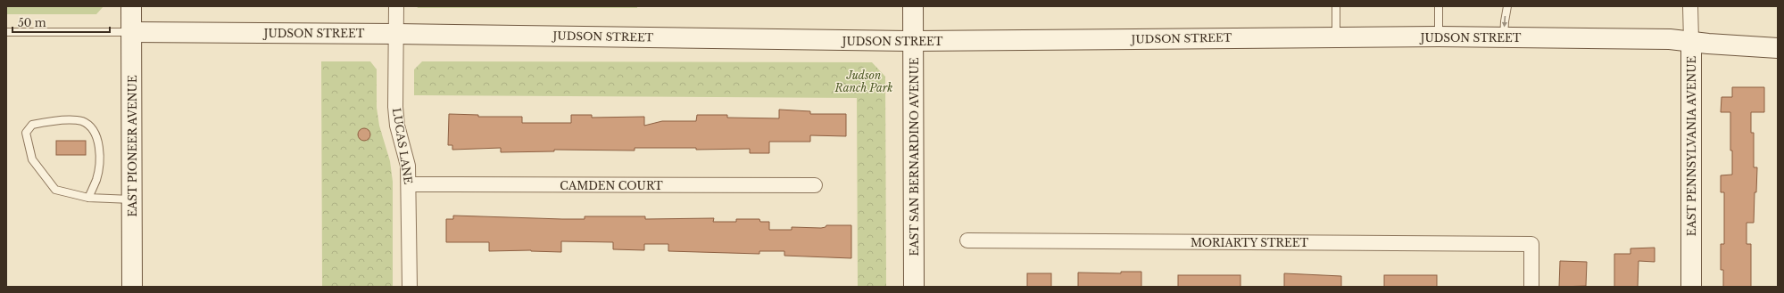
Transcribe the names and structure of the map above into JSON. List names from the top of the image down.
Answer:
{
  "streets": {
    "street": [
      "JUDSON STREET",
      "EAST PIONEER AVENUE",
      "LUCAS LANE",
      "EAST PENNSYLVANIA AVENUE",
      "EAST SAN BERNARDINO AVENUE",
      "CAMDEN COURT",
      "MORIARTY STREET"
    ]
  },
  "crossings": [
    ["JUDSON STREET", "EAST PIONEER AVENUE"],
    ["JUDSON STREET", "LUCAS LANE"],
    ["JUDSON STREET", "EAST PENNSYLVANIA AVENUE"],
    ["JUDSON STREET", "EAST SAN BERNARDINO AVENUE"],
    ["LUCAS LANE", "CAMDEN COURT"]
  ],
  "parks": ["Judson Ranch Park"],
  "scale_bar": "50 m"
}
